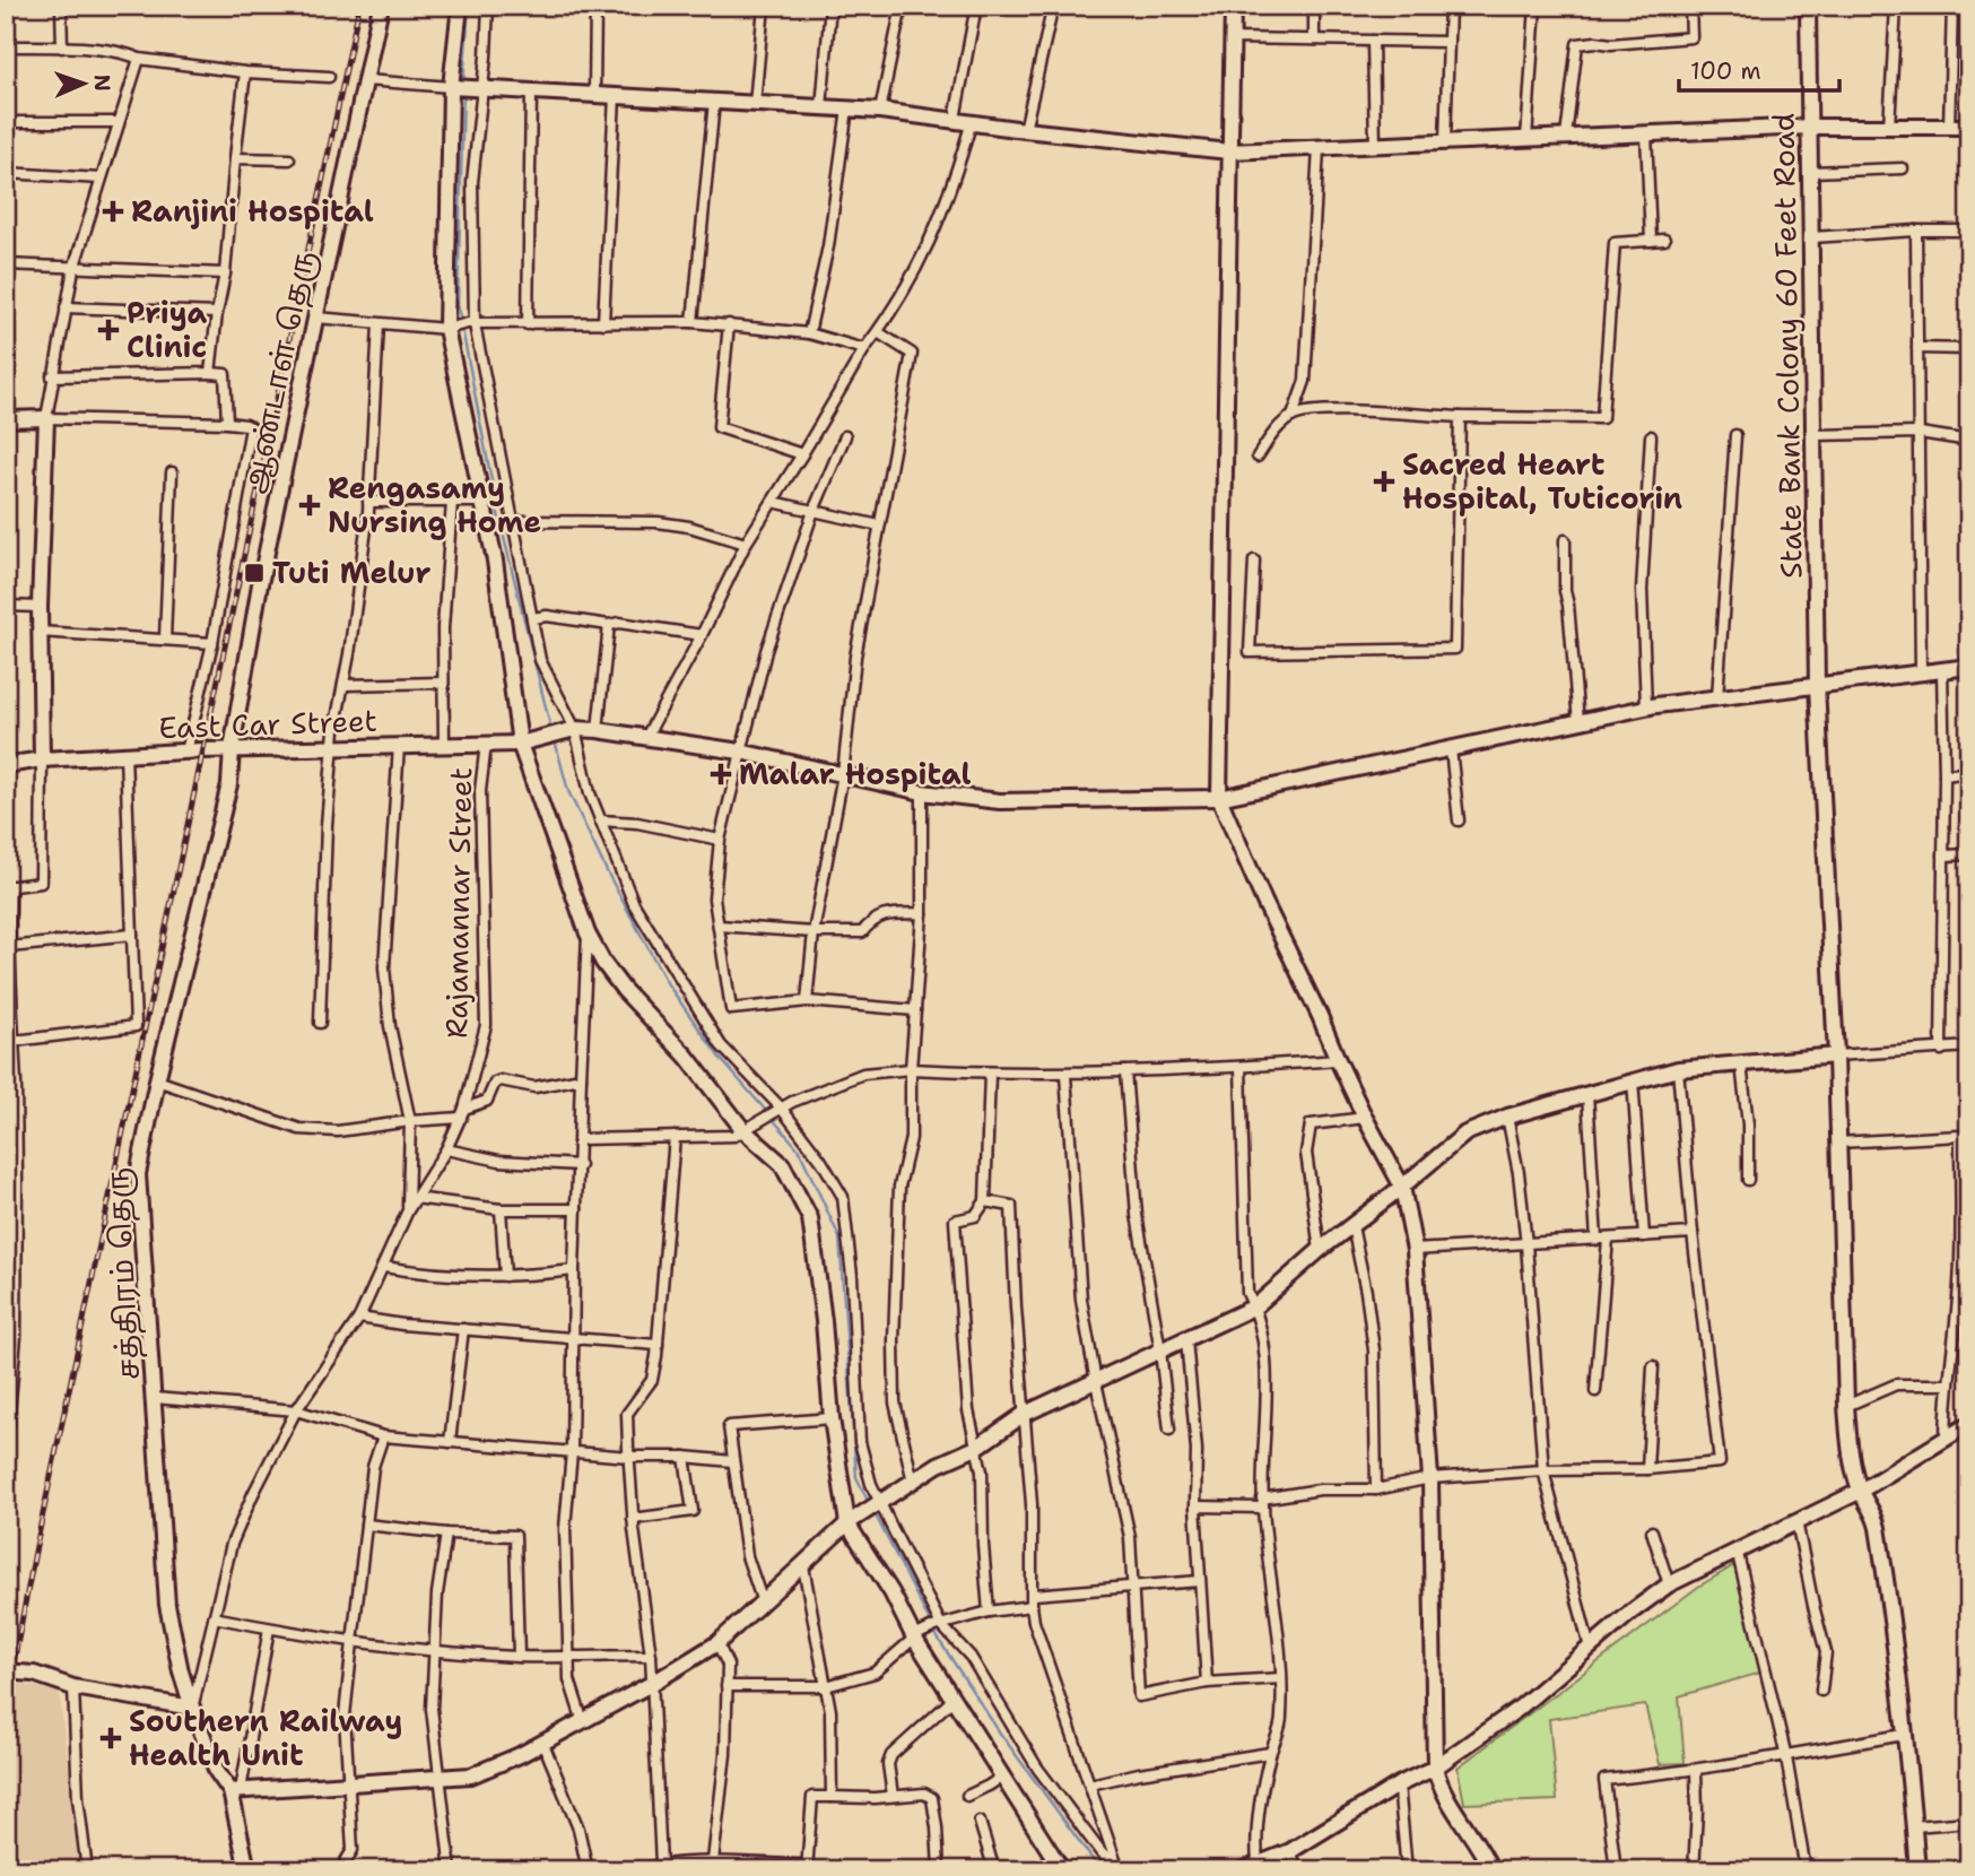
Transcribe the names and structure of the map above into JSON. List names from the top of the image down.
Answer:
{
  "streets": {
    "street": [
      "State Bank Colony 60 Feet Road",
      "ஆண்டாள் தெரு",
      "East Car Street",
      "Rajamannar Street",
      "சத்திரம் தெரு"
    ]
  },
  "crossings": [
    ["State Bank Colony 60 Feet Road", "East Car Street"],
    ["ஆண்டாள் தெரு", "East Car Street"],
    ["ஆண்டாள் தெரு", "சத்திரம் தெரு"],
    ["East Car Street", "Rajamannar Street"],
    ["East Car Street", "சத்திரம் தெரு"]
  ],
  "places": {
    "health": [
      "Ranjini Hospital",
      "Priya Clinic",
      "Sacred Heart Hospital, Tuticorin",
      "Rengasamy Nursing Home",
      "Malar Hospital",
      "Southern Railway Health Unit"
    ],
    "transit": ["Tuti Melur"]
  },
  "scale_bar": "100 m",
  "north": "right"
}
